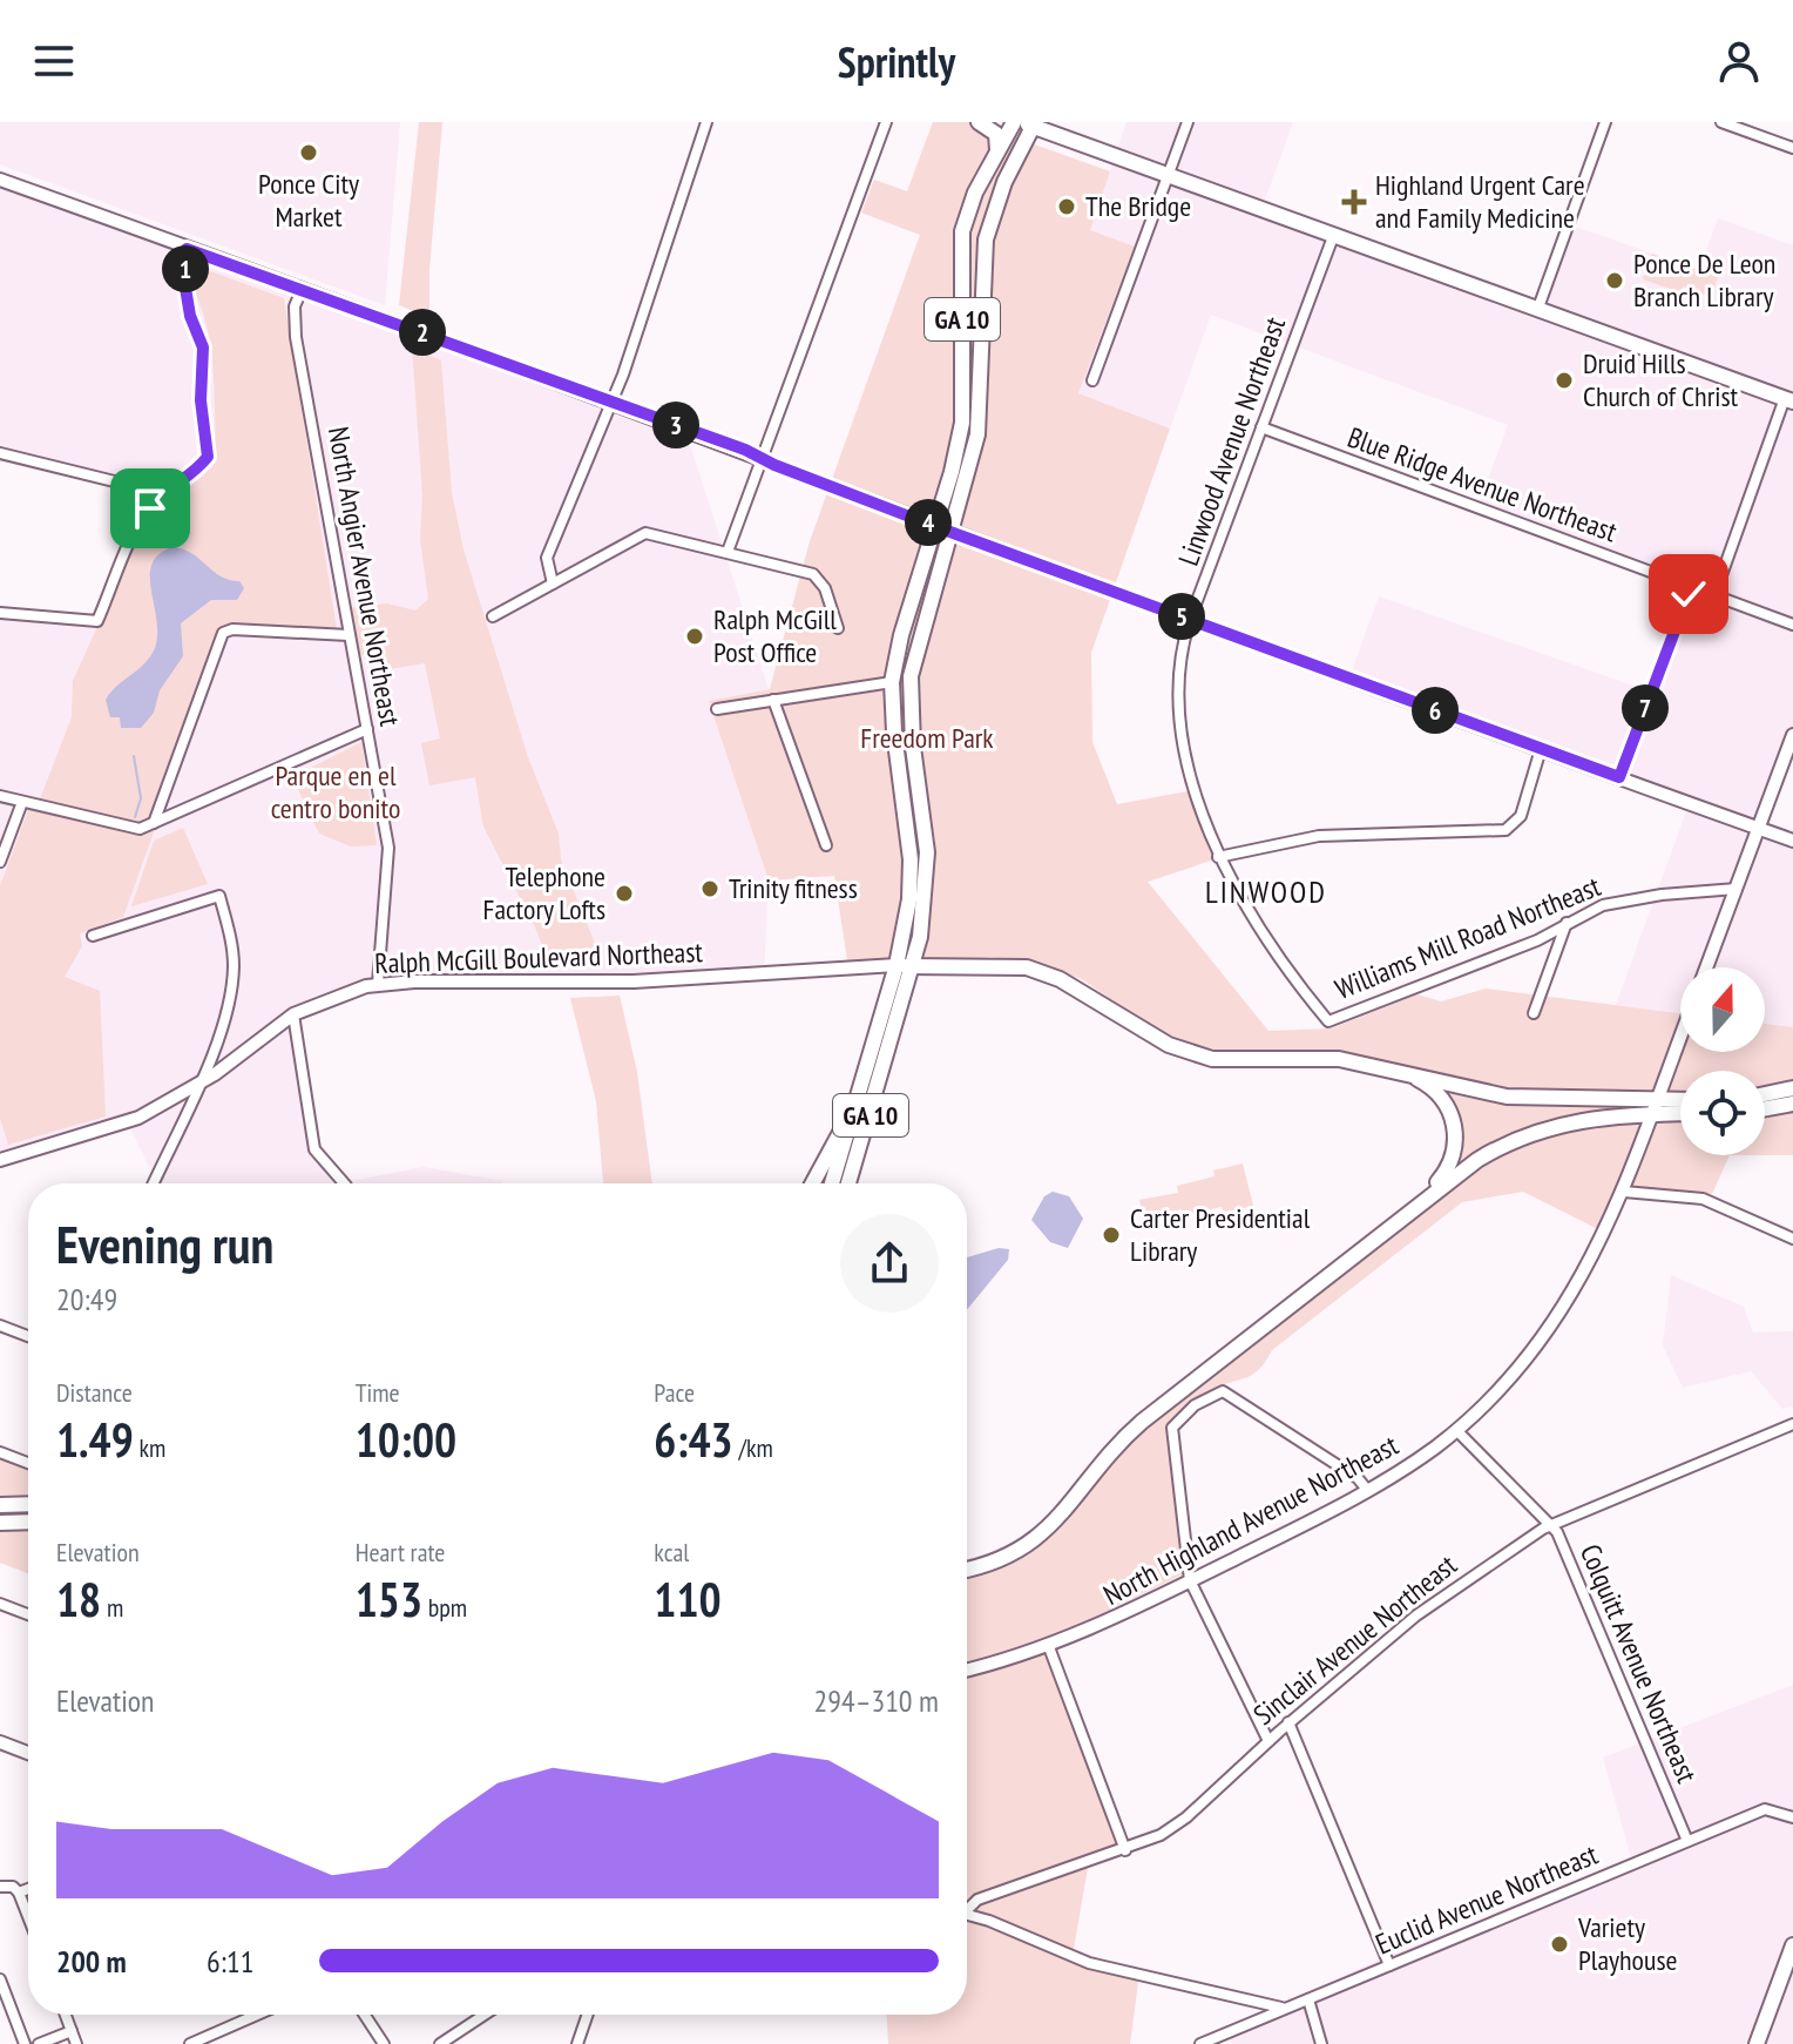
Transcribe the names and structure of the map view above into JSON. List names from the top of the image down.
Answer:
{
  "streets": {
    "highway": ["GA 10"],
    "main road": ["Ralph McGill Boulevard Northeast", "North Highland Avenue Northeast"],
    "street": [
      "Linwood Avenue Northeast",
      "Blue Ridge Avenue Northeast",
      "North Angier Avenue Northeast",
      "Williams Mill Road Northeast",
      "Sinclair Avenue Northeast",
      "Colquitt Avenue Northeast",
      "Euclid Avenue Northeast"
    ]
  },
  "crossings": [
    ["GA 10", "Ralph McGill Boulevard Northeast"],
    ["Linwood Avenue Northeast", "Blue Ridge Avenue Northeast"],
    ["Linwood Avenue Northeast", "Williams Mill Road Northeast"],
    ["North Angier Avenue Northeast", "Ralph McGill Boulevard Northeast"],
    ["North Highland Avenue Northeast", "Colquitt Avenue Northeast"],
    ["Sinclair Avenue Northeast", "Colquitt Avenue Northeast"],
    ["Colquitt Avenue Northeast", "Euclid Avenue Northeast"]
  ],
  "districts": ["LINWOOD"],
  "parks": ["Freedom Park", "Parque en el centro bonito"],
  "places": {
    "other": [
      "Ponce City Market",
      "The Bridge",
      "Ponce De Leon Branch Library",
      "Druid Hills Church of Christ",
      "Ralph McGill Post Office",
      "Trinity fitness",
      "Telephone Factory Lofts",
      "Carter Presidential Library",
      "Variety Playhouse"
    ],
    "health": ["Highland Urgent Care and Family Medicine"]
  },
  "north": "top",
  "page": {
    "header": "Sprintly",
    "pins": [
      "1",
      "2",
      "3",
      "4",
      "5",
      "7",
      "6"
    ],
    "heading": ["Evening run", "20:49"],
    "stats": [
      ["Distance", "1.49 km"],
      ["Time", "10:00"],
      ["Pace", "6:43 /km"],
      ["Elevation", "18 m"],
      ["Heart rate", "153 bpm"],
      ["kcal", "110"]
    ],
    "chart": ["Elevation", "294–310 m"],
    "list": [
      {
        "name": "200 m",
        "note": "6:11"
      }
    ]
  }
}
